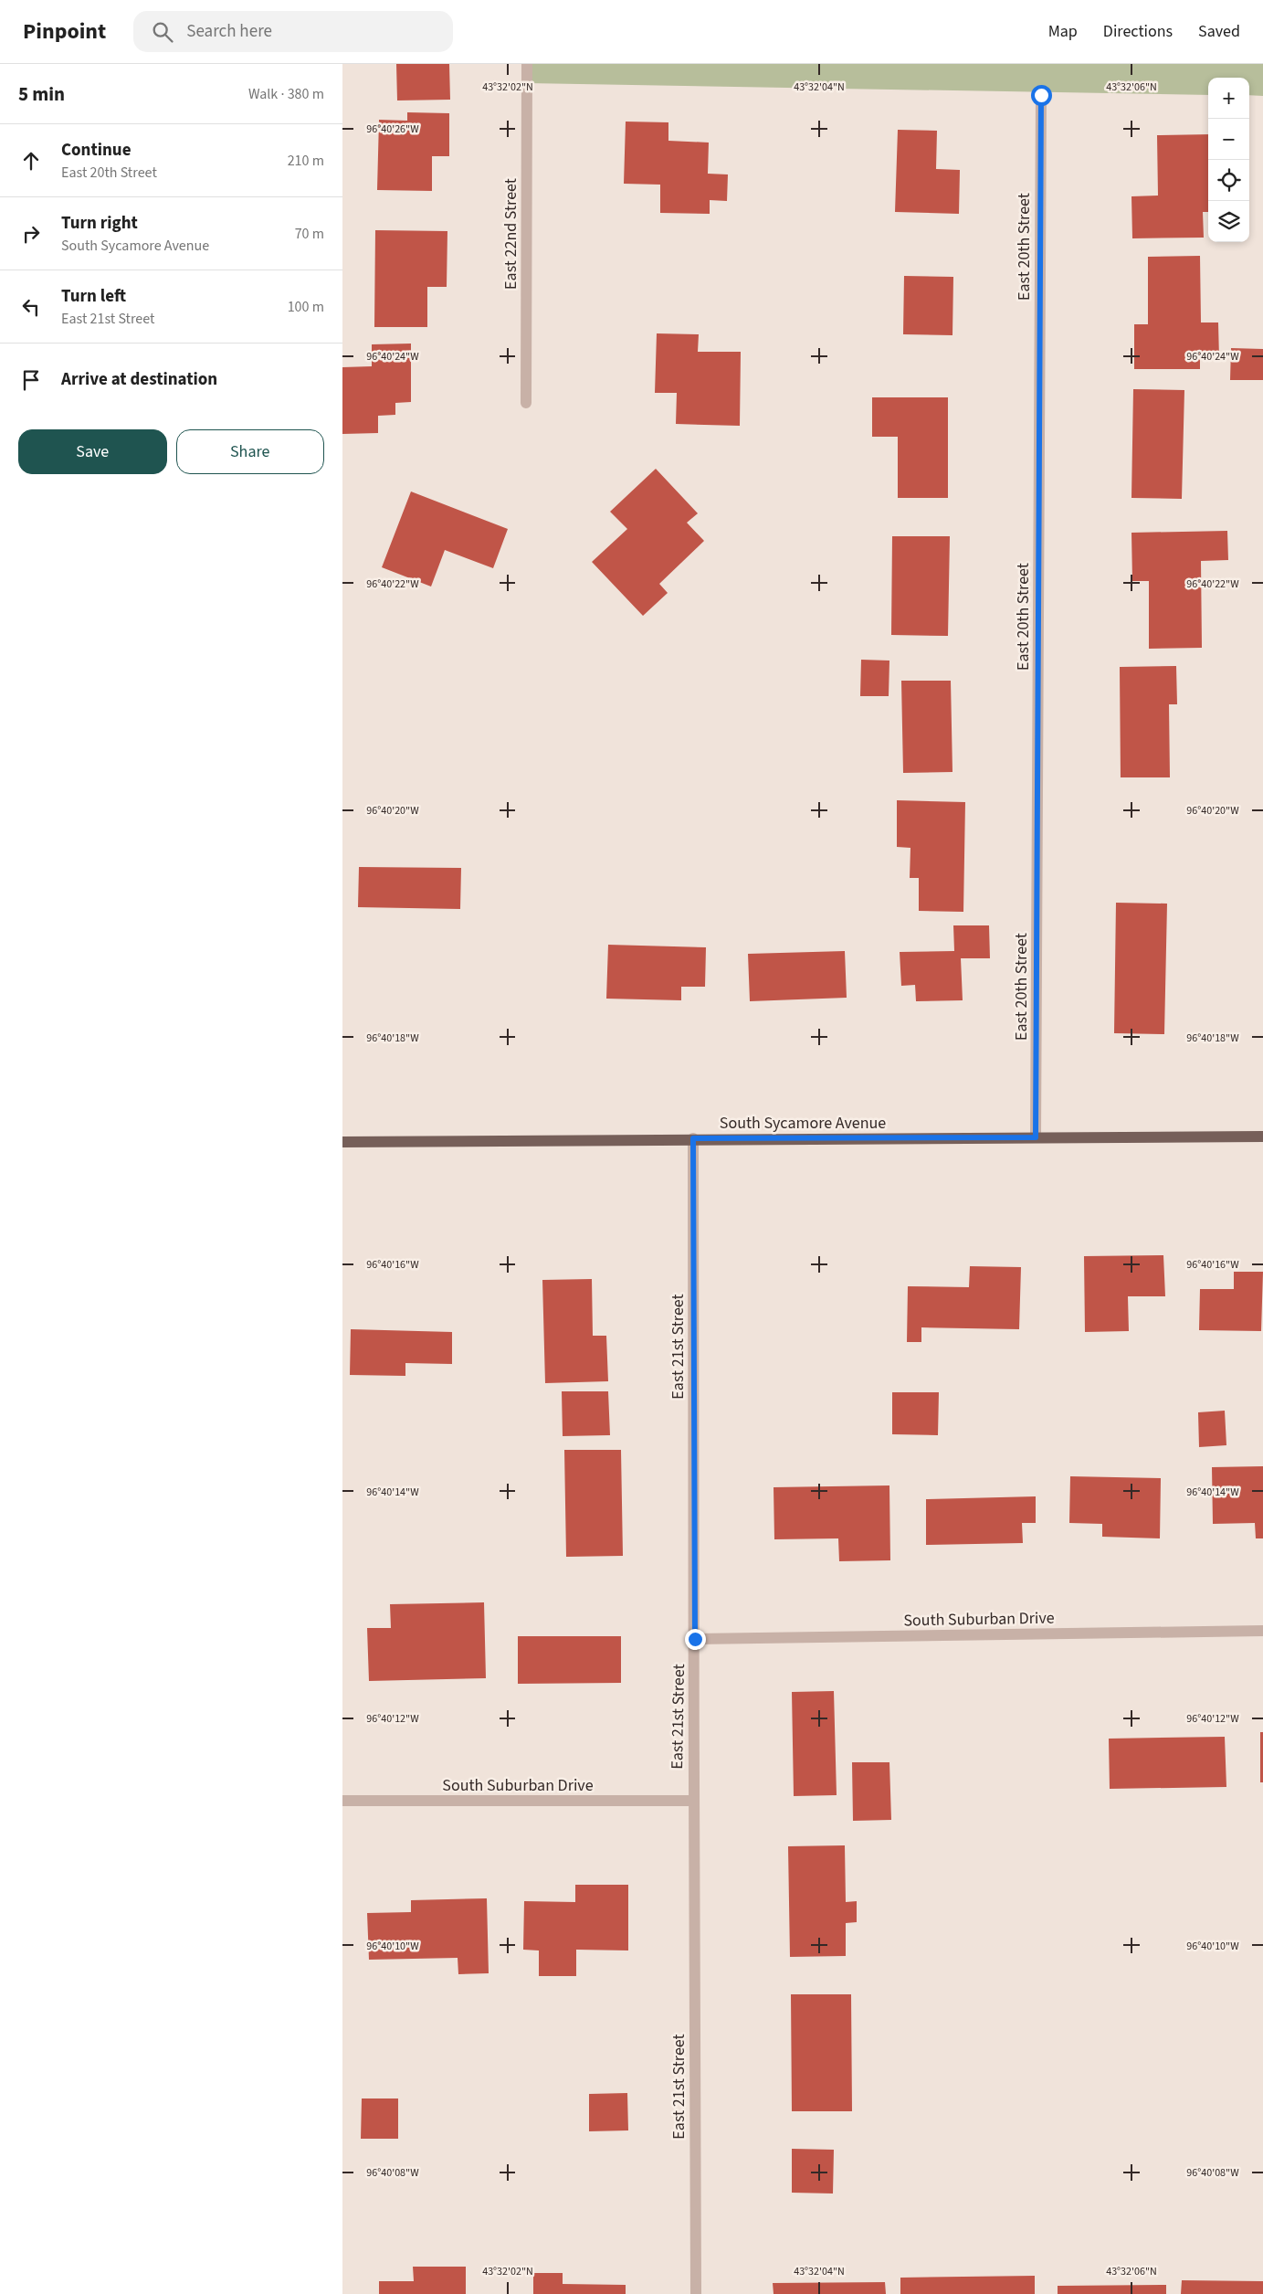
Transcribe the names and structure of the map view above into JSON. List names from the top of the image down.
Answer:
{
  "streets": {
    "main road": ["South Sycamore Avenue"],
    "street": [
      "East 22nd Street",
      "East 20th Street",
      "East 21st Street",
      "South Suburban Drive"
    ]
  },
  "crossings": [
    ["East 20th Street", "South Sycamore Avenue"],
    ["South Sycamore Avenue", "East 21st Street"],
    ["East 21st Street", "South Suburban Drive"]
  ],
  "page": {
    "header": "Pinpoint",
    "search": "Search here",
    "nav": ["Map", "Directions", "Saved"],
    "heading": ["5 min", "Walk · 380 m"],
    "map_buttons": ["+", "−"],
    "list": [
      ["Continue", "East 20th Street", "210 m"],
      ["Turn right", "South Sycamore Avenue", "70 m"],
      ["Turn left", "East 21st Street", "100 m"],
      "Arrive at destination"
    ],
    "buttons": ["Save", "Share"]
  },
  "coordinates": [
    "43°32'02\"N",
    "43°32'04\"N",
    "43°32'06\"N",
    "96°40'26\"W",
    "96°40'24\"W",
    "96°40'22\"W",
    "96°40'20\"W",
    "96°40'18\"W",
    "96°40'16\"W",
    "96°40'14\"W",
    "96°40'12\"W",
    "96°40'10\"W",
    "96°40'08\"W"
  ]
}
